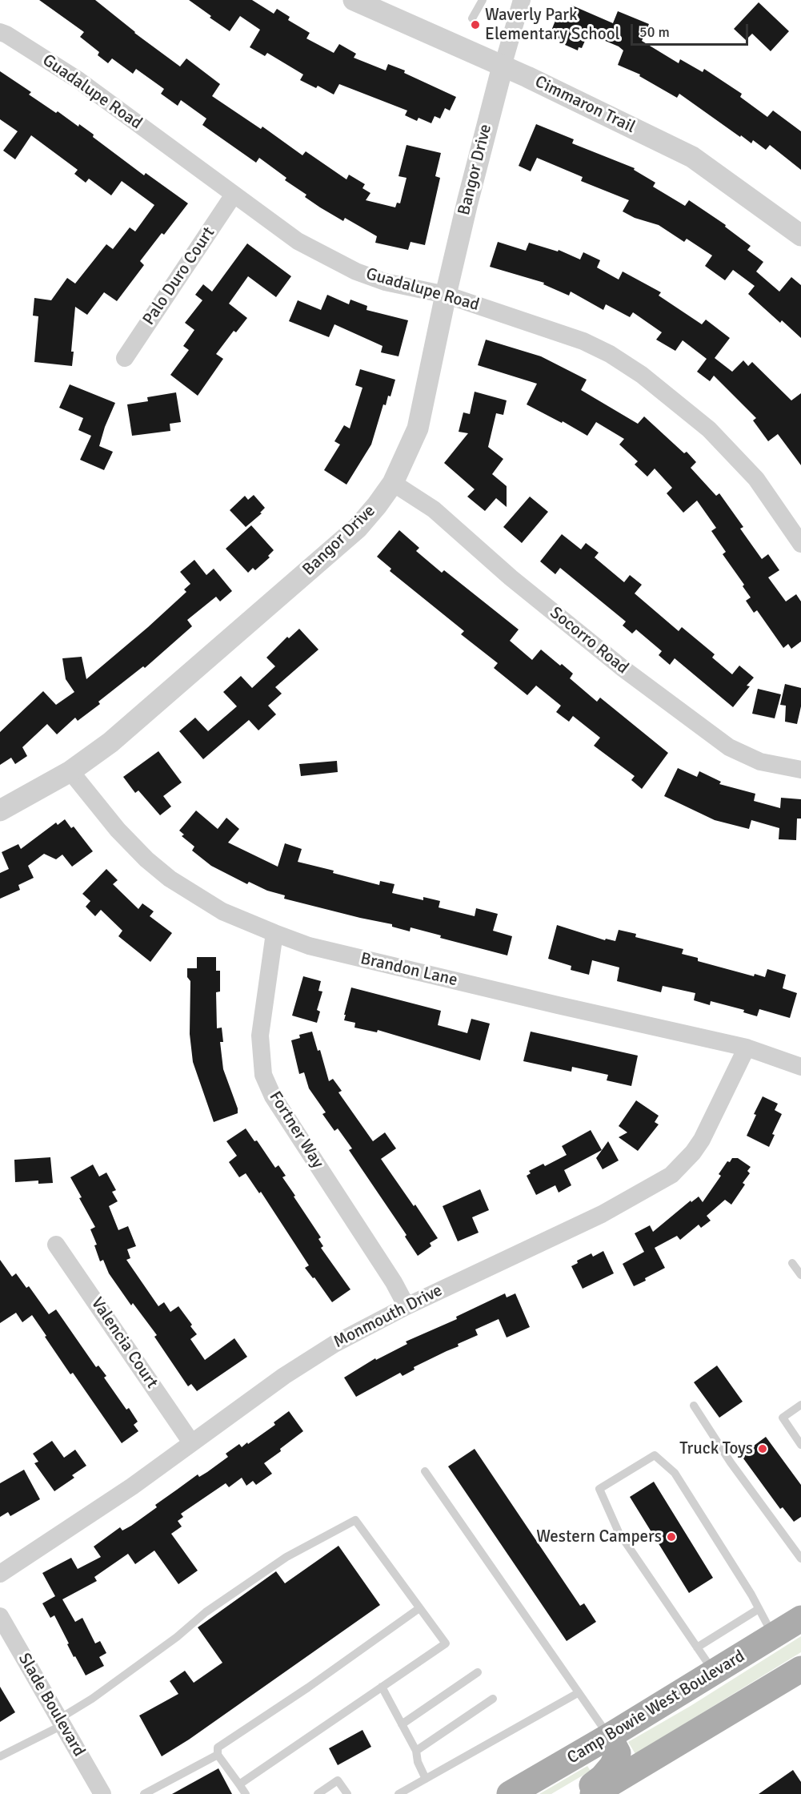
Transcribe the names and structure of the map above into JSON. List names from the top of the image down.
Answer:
{
  "streets": {
    "main road": ["Camp Bowie West Boulevard"],
    "street": [
      "Guadalupe Road",
      "Cimmaron Trail",
      "Bangor Drive",
      "Palo Duro Court",
      "Socorro Road",
      "Brandon Lane",
      "Fortner Way",
      "Monmouth Drive",
      "Valencia Court",
      "Slade Boulevard"
    ]
  },
  "crossings": [
    ["Guadalupe Road", "Bangor Drive"],
    ["Guadalupe Road", "Palo Duro Court"],
    ["Cimmaron Trail", "Bangor Drive"],
    ["Bangor Drive", "Socorro Road"],
    ["Bangor Drive", "Brandon Lane"],
    ["Brandon Lane", "Fortner Way"],
    ["Brandon Lane", "Monmouth Drive"],
    ["Fortner Way", "Monmouth Drive"],
    ["Monmouth Drive", "Valencia Court"]
  ],
  "places": ["Waverly Park Elementary School", "Truck Toys", "Western Campers"],
  "scale_bar": "50 m"
}
